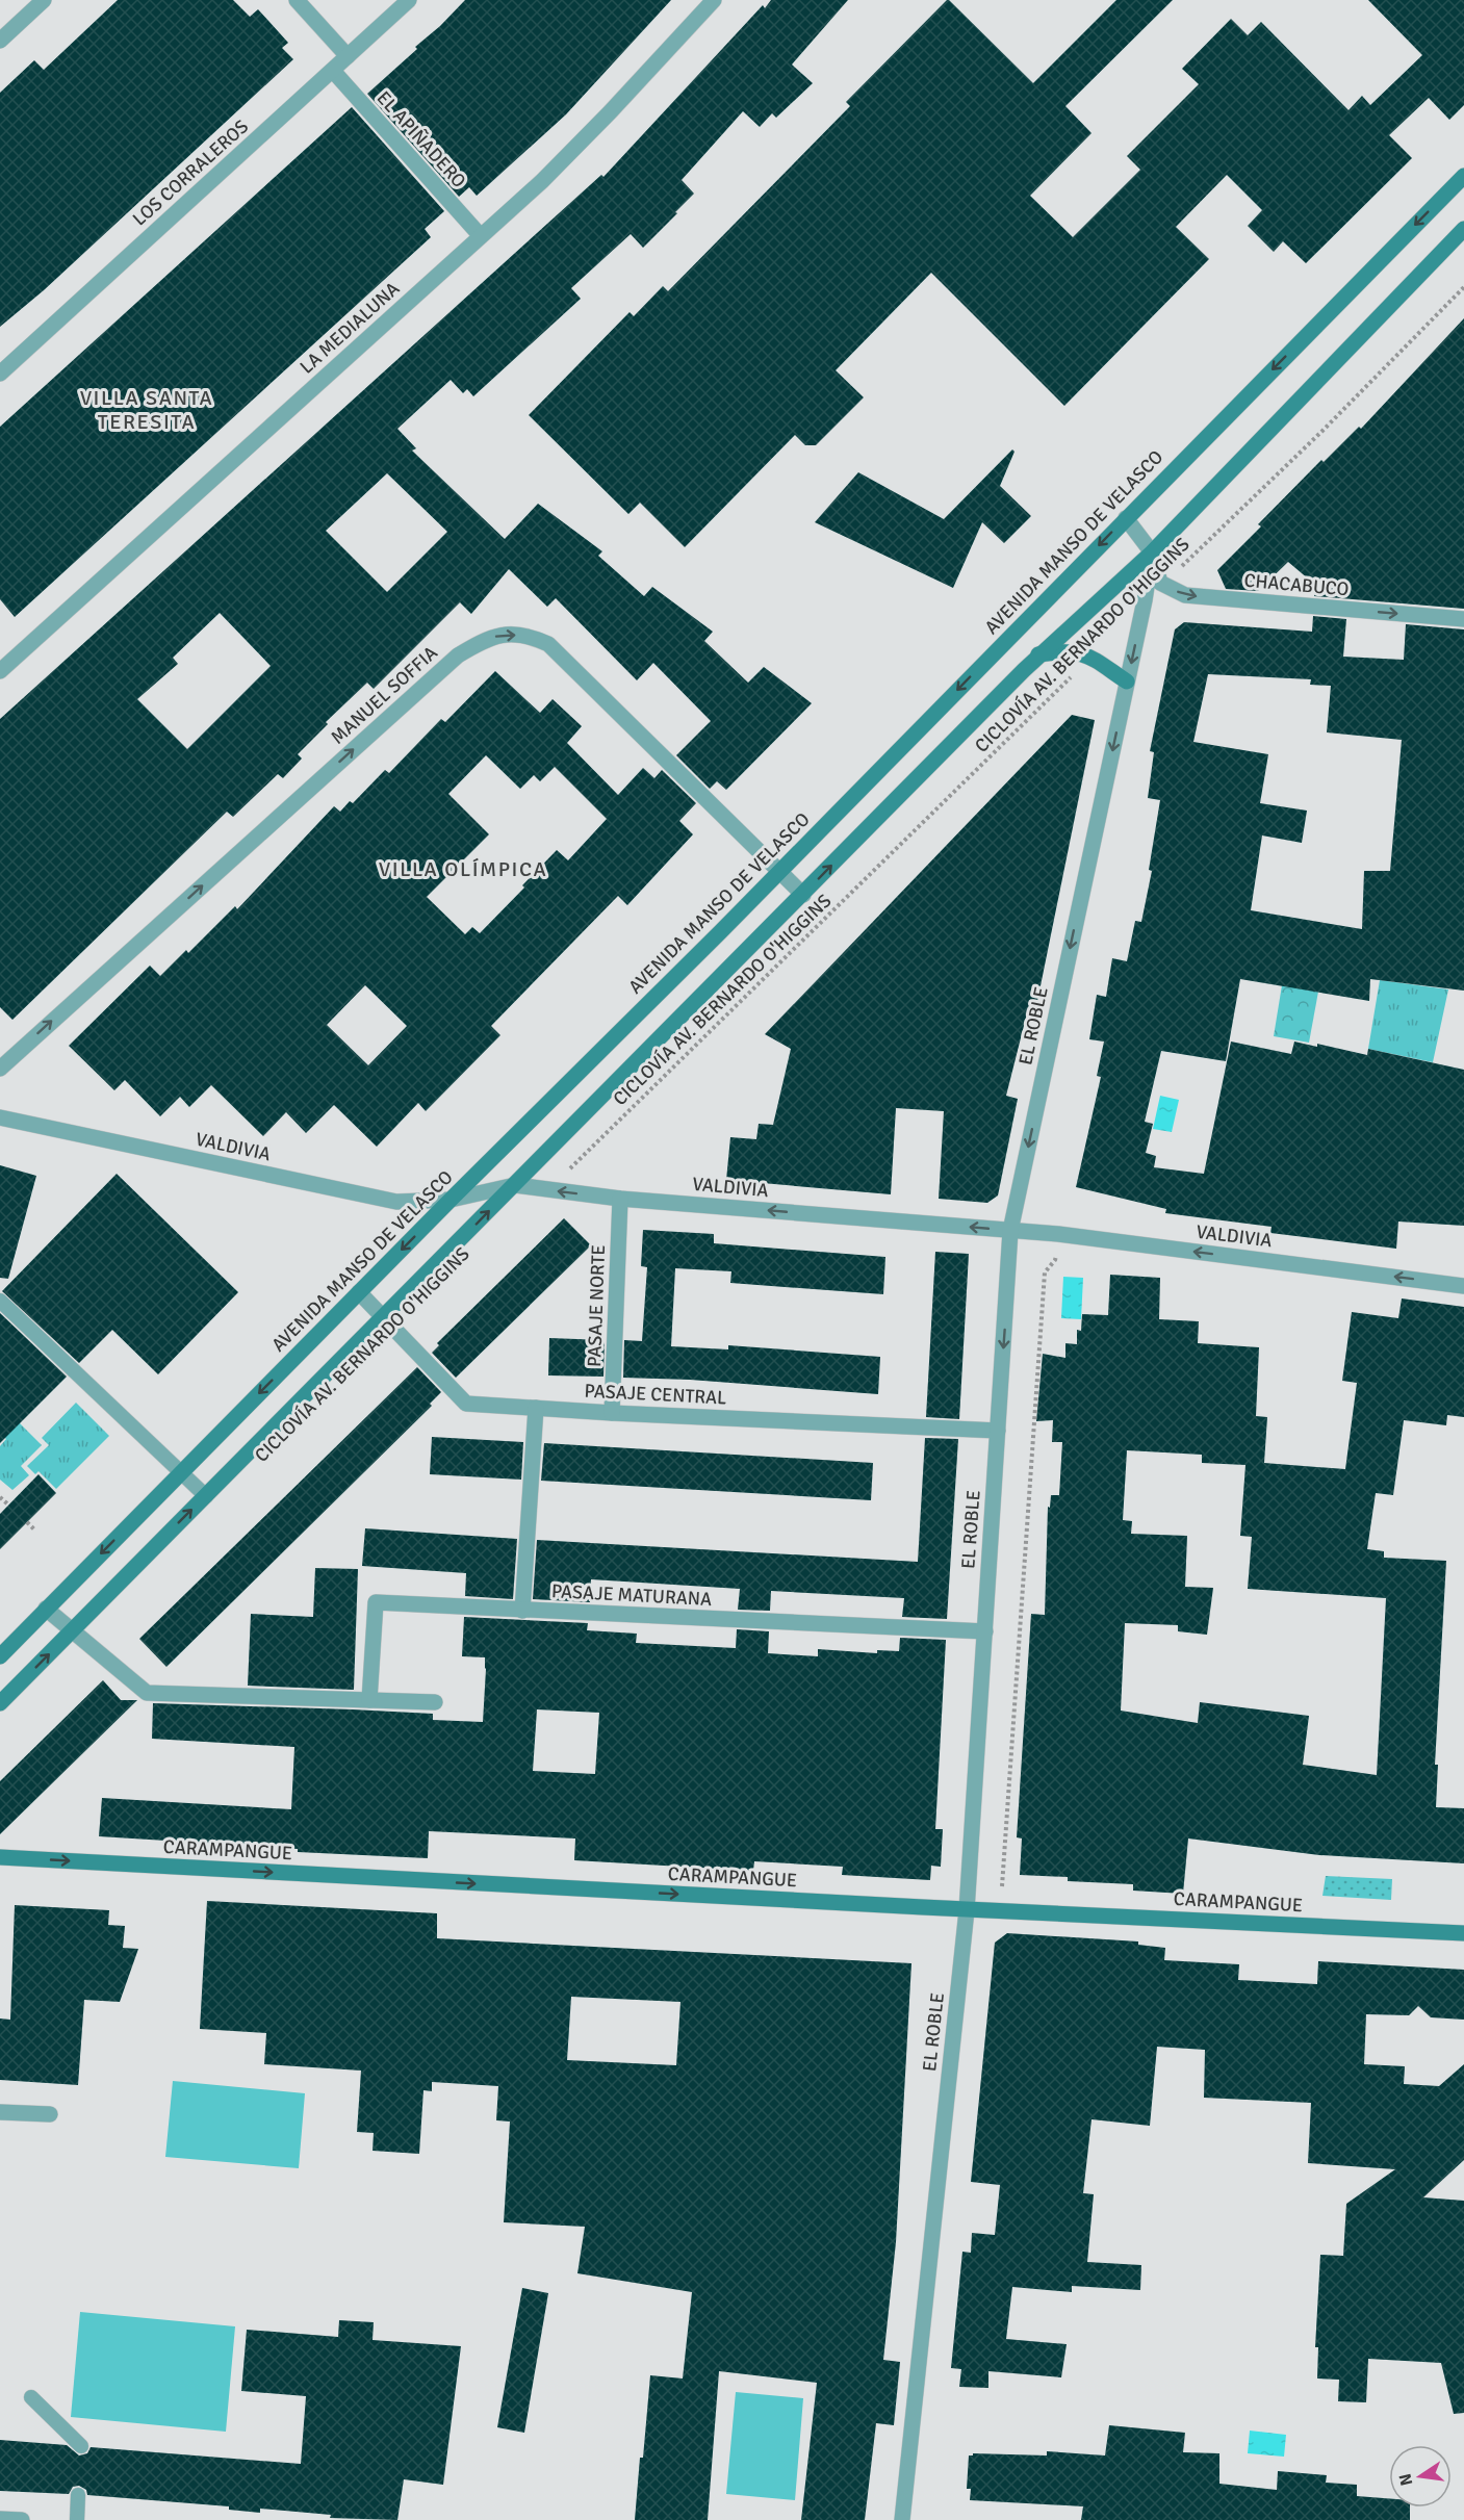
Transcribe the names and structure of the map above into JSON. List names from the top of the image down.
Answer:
{
  "streets": {
    "main road": ["AVENIDA MANSO DE VELASCO", "CARAMPANGUE"],
    "street": [
      "EL APIÑADERO",
      "LOS CORRALEROS",
      "LA MEDIALUNA",
      "CHACABUCO",
      "MANUEL SOFFIA",
      "EL ROBLE",
      "VALDIVIA",
      "PASAJE NORTE",
      "PASAJE CENTRAL",
      "PASAJE MATURANA"
    ],
    "path": ["CICLOVÍA AV. BERNARDO O'HIGGINS"]
  },
  "crossings": [
    ["EL APIÑADERO", "LOS CORRALEROS"],
    ["EL APIÑADERO", "LA MEDIALUNA"],
    ["AVENIDA MANSO DE VELASCO", "MANUEL SOFFIA"],
    ["AVENIDA MANSO DE VELASCO", "VALDIVIA"],
    ["AVENIDA MANSO DE VELASCO", "PASAJE CENTRAL"],
    ["CHACABUCO", "CICLOVÍA AV. BERNARDO O'HIGGINS"],
    ["CICLOVÍA AV. BERNARDO O'HIGGINS", "VALDIVIA"],
    ["EL ROBLE", "VALDIVIA"],
    ["EL ROBLE", "PASAJE CENTRAL"],
    ["EL ROBLE", "PASAJE MATURANA"],
    ["EL ROBLE", "CARAMPANGUE"],
    ["VALDIVIA", "PASAJE NORTE"],
    ["PASAJE NORTE", "PASAJE CENTRAL"]
  ],
  "one_way": [
    "CHACABUCO",
    "EL ROBLE",
    "VALDIVIA",
    "CARAMPANGUE"
  ],
  "districts": ["VILLA SANTA TERESITA", "VILLA OLÍMPICA"],
  "north": "left"
}
